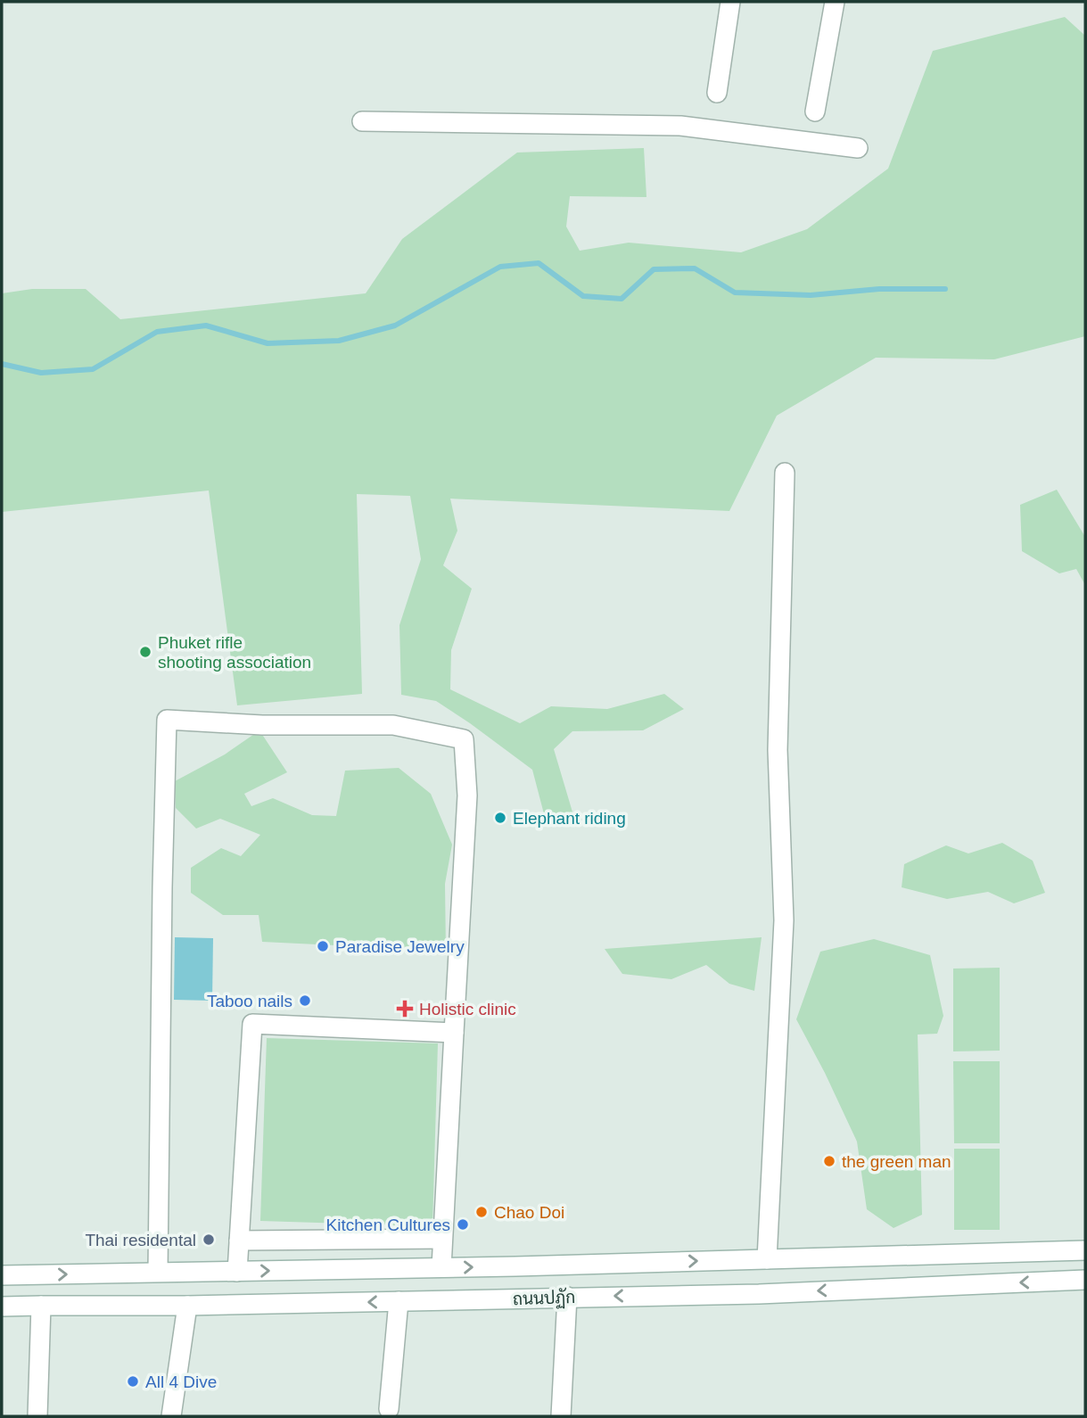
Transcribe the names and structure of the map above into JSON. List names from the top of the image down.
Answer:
{
  "streets": {
    "street": ["ถนนปฏัก"]
  },
  "places": {
    "other": [
      "Phuket rifle shooting association",
      "Elephant riding",
      "Paradise Jewelry",
      "Taboo nails",
      "the green man",
      "Chao Doi",
      "Kitchen Cultures",
      "Thai residental",
      "All 4 Dive"
    ],
    "health": ["Holistic clinic"]
  }
}
